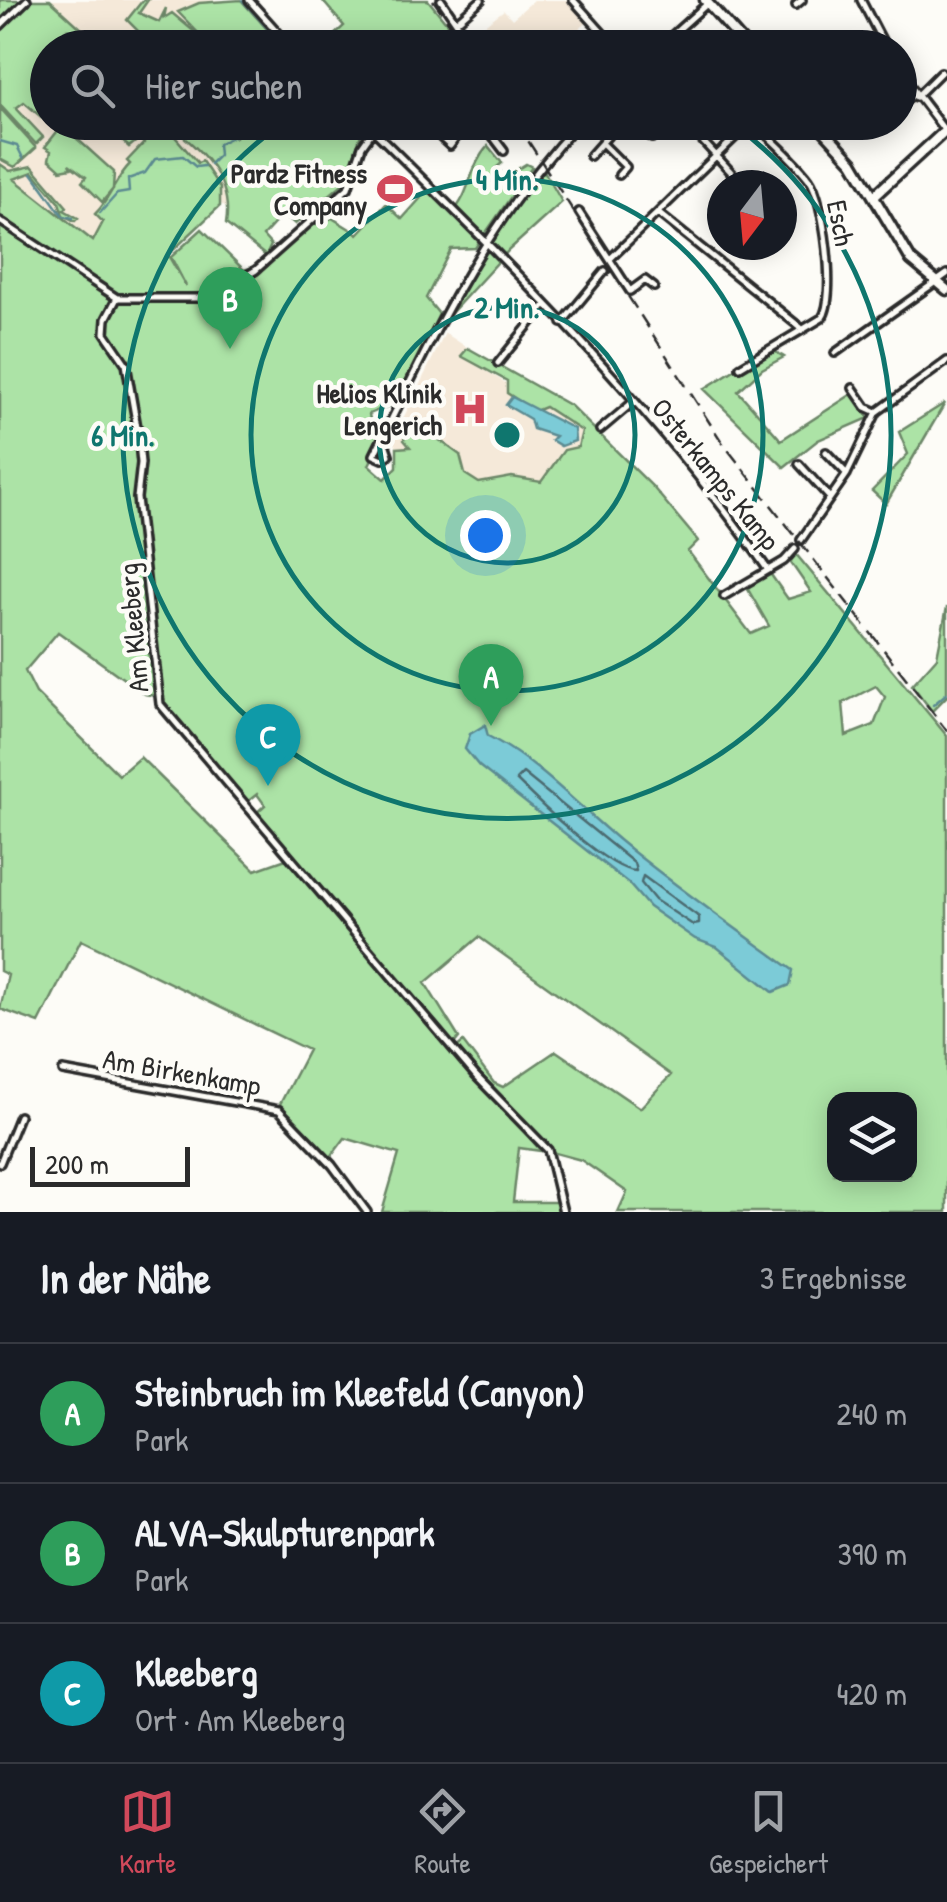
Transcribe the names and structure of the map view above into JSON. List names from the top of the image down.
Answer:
{
  "streets": {
    "street": [
      "Esch",
      "Osterkamps Kamp",
      "Am Kleeberg",
      "Am Birkenkamp"
    ]
  },
  "places": {
    "sports": ["Pardz Fitness Company"],
    "hospital": ["Helios Klinik Lengerich"]
  },
  "scale_bar": "200 m",
  "north": "bottom",
  "page": {
    "search": "Hier suchen",
    "pins": ["B", "A", "C"],
    "scale": "200 m",
    "heading": ["In der Nähe", "3 Ergebnisse"],
    "list": [
      {
        "mark": "A",
        "name": "Steinbruch im Kleefeld (Canyon)",
        "note": "Park",
        "value": "240 m"
      },
      {
        "mark": "B",
        "name": "ALVA-Skulpturenpark",
        "note": "Park",
        "value": "390 m"
      },
      {
        "mark": "C",
        "name": "Kleeberg",
        "note": "Ort · Am Kleeberg",
        "value": "420 m"
      }
    ],
    "nav": ["Karte", "Route", "Gespeichert"]
  },
  "rings": ["4 Min.", "2 Min.", "6 Min."]
}
